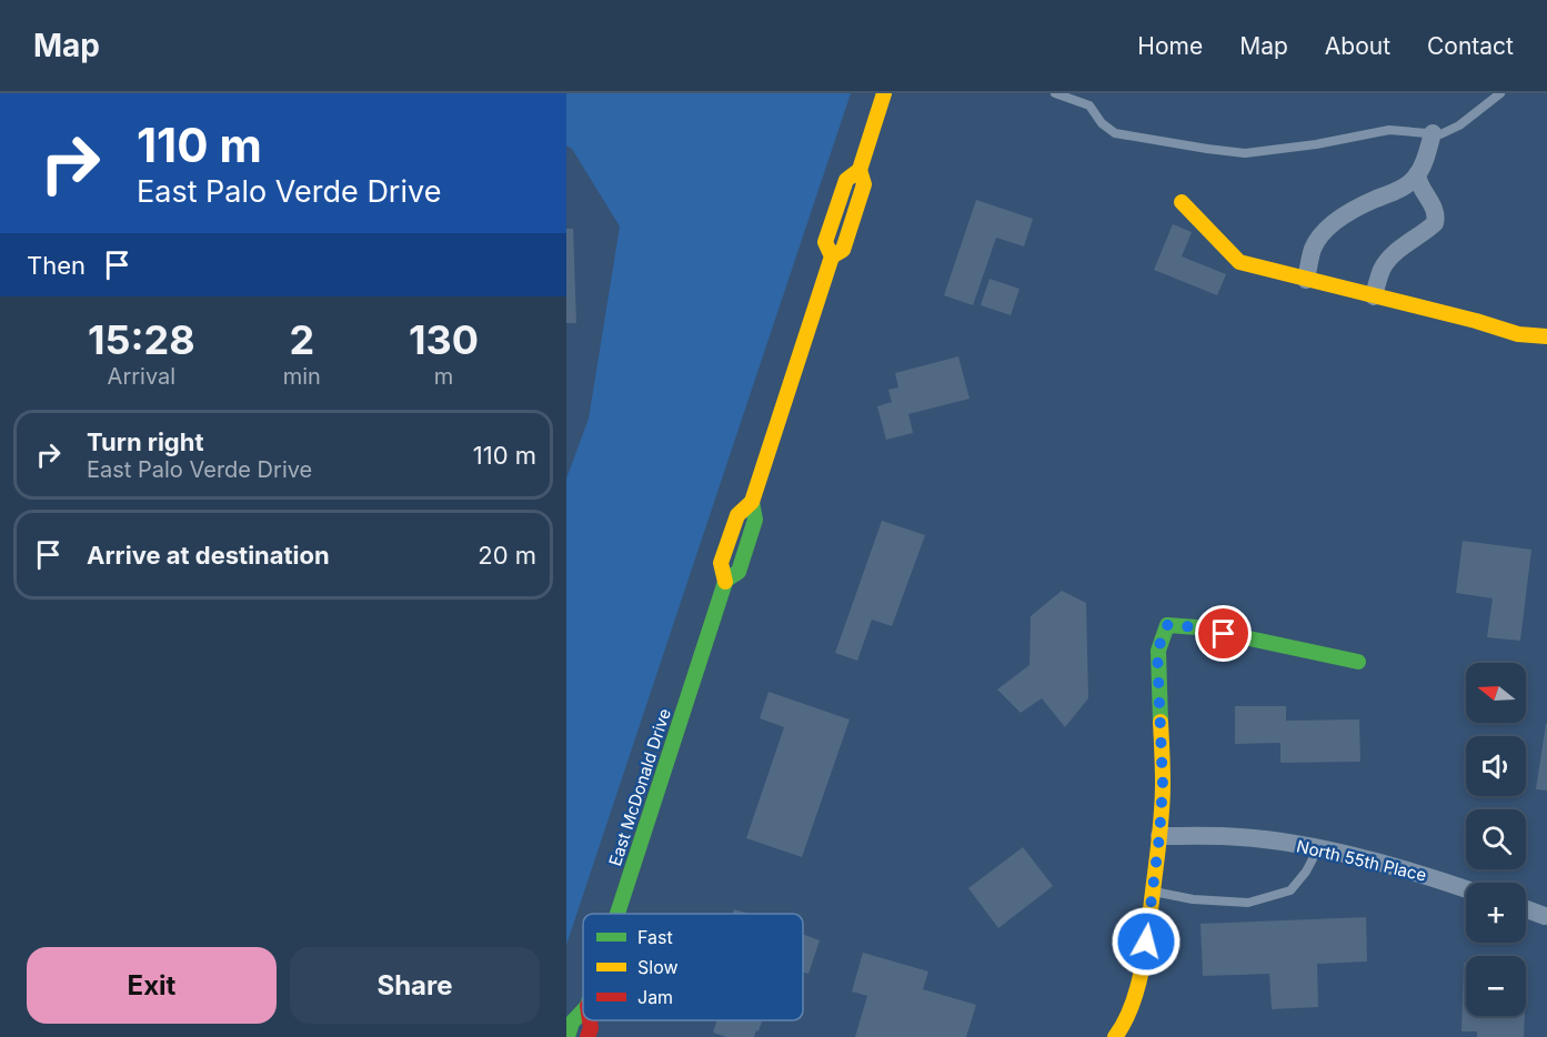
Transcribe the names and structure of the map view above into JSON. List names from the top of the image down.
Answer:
{
  "streets": {
    "street": ["East McDonald Drive", "North 55th Place"]
  },
  "legend": ["Fast", "Slow", "Jam"],
  "north": "left",
  "page": {
    "header": "Map",
    "nav": [
      "Home",
      "Map",
      "About",
      "Contact"
    ],
    "turn": ["110 m", "East Palo Verde Drive"],
    "then": "Then",
    "eta": [
      "15:28",
      "Arrival",
      "2",
      "min",
      "130",
      "m"
    ],
    "list": [
      {
        "name": "Turn right",
        "note": "East Palo Verde Drive",
        "value": "110 m"
      },
      {
        "name": "Arrive at destination",
        "value": "20 m"
      }
    ],
    "map_buttons": ["+", "−"],
    "buttons": ["Exit", "Share"]
  }
}
